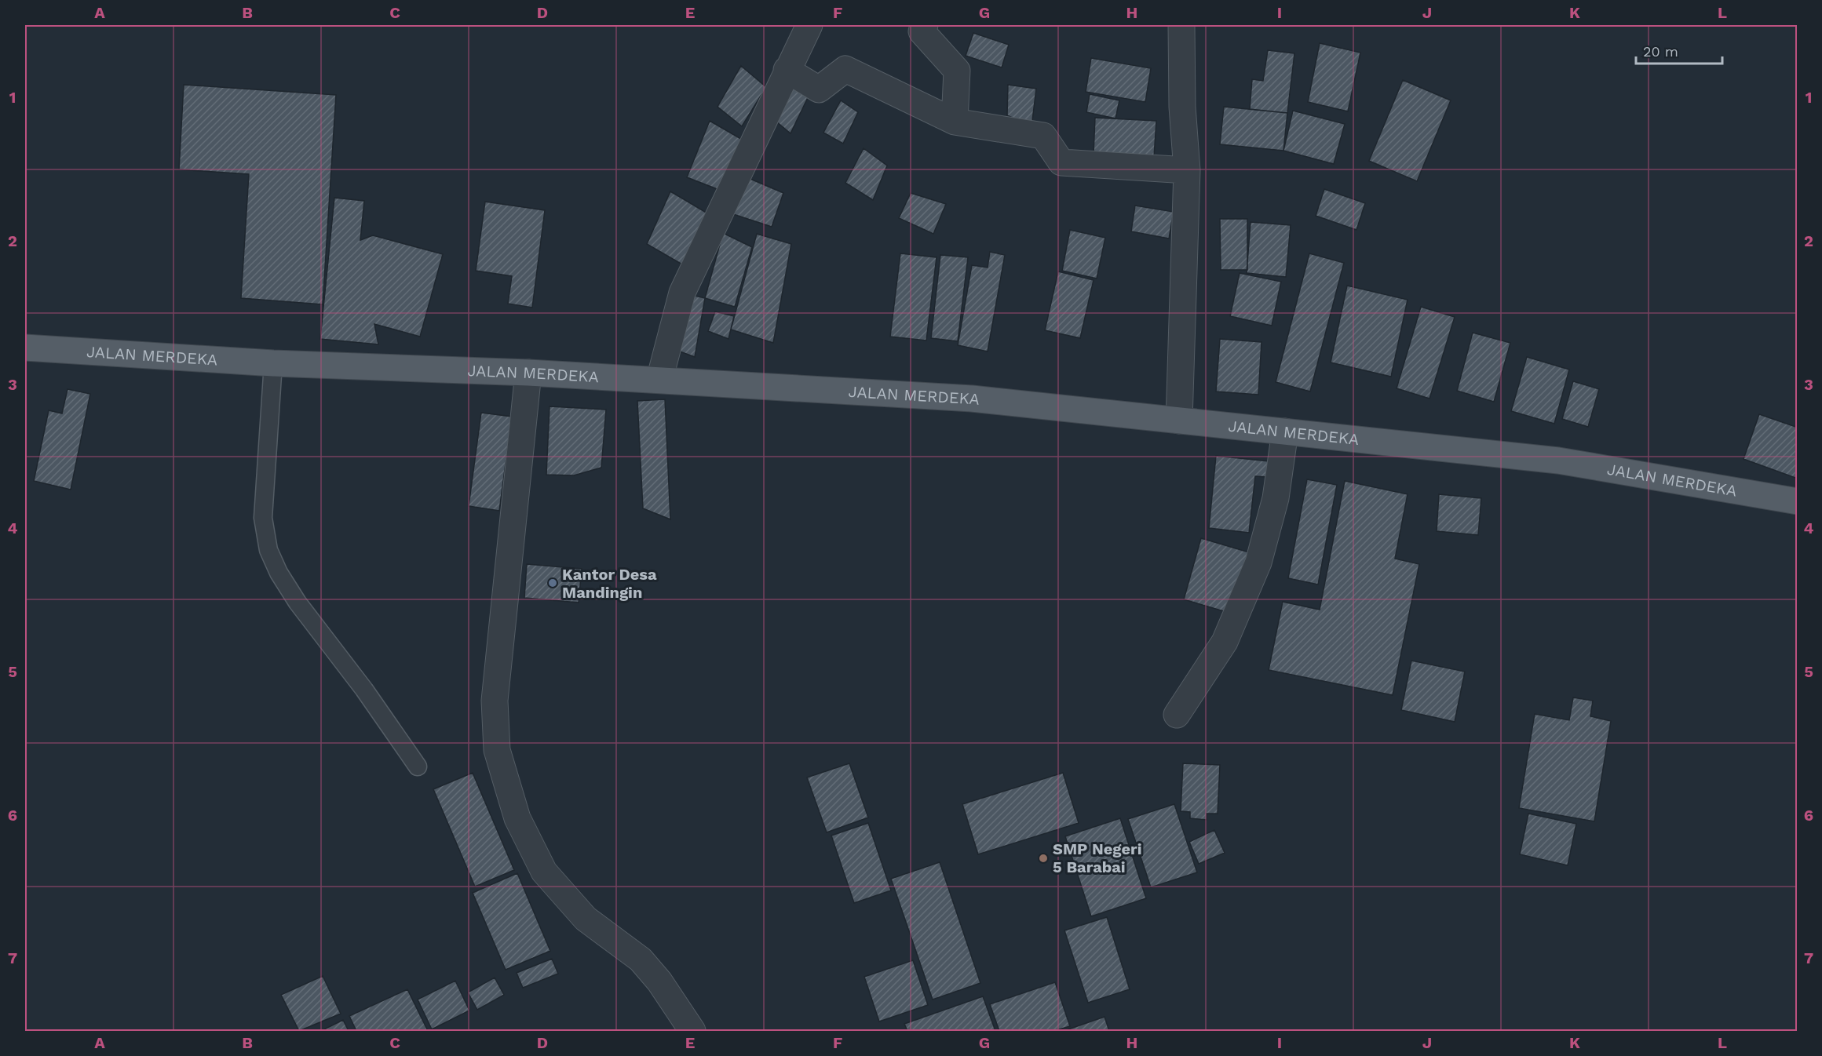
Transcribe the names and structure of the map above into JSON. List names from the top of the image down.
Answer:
{
  "streets": {
    "main road": ["JALAN MERDEKA"]
  },
  "places": ["Kantor Desa Mandingin", "SMP Negeri 5 Barabai"],
  "scale_bar": "20 m",
  "grid": {
    "columns": [
      "A",
      "B",
      "C",
      "D",
      "E",
      "F",
      "G",
      "H",
      "I",
      "J",
      "K",
      "L"
    ],
    "rows": [
      "1",
      "2",
      "3",
      "4",
      "5",
      "6",
      "7"
    ]
  }
}
